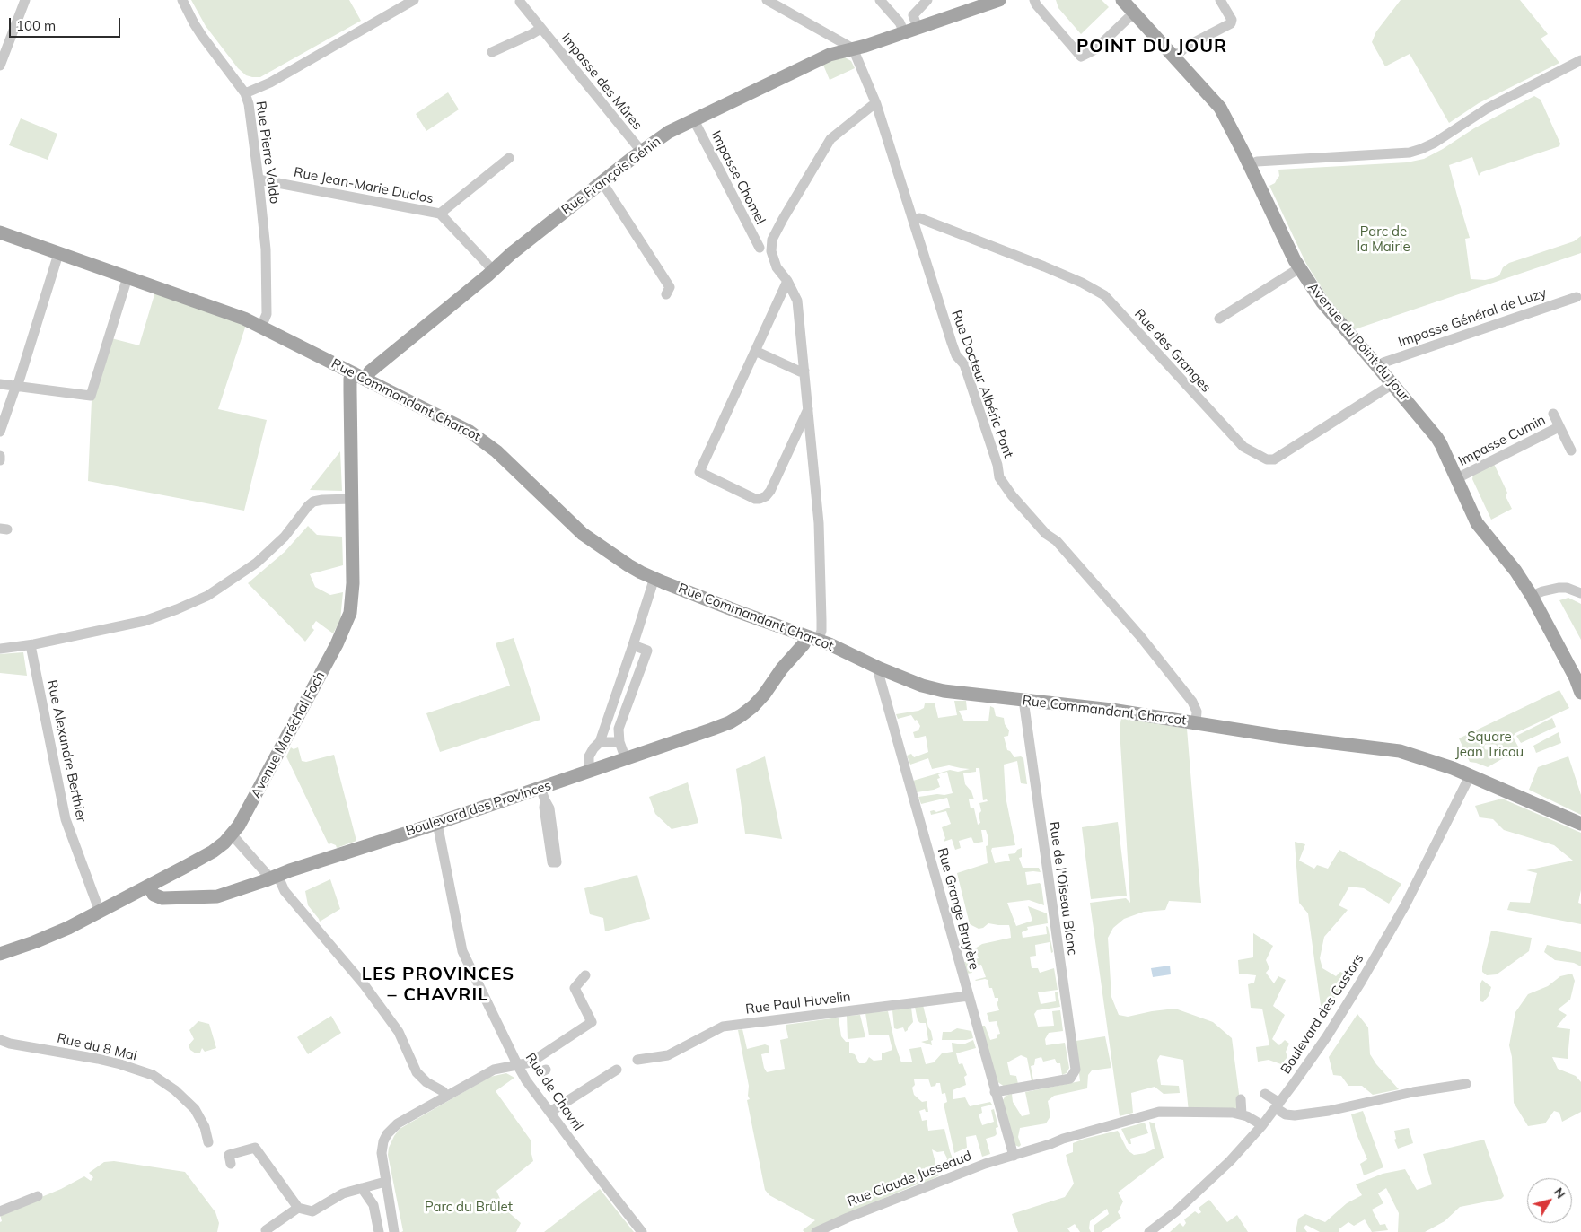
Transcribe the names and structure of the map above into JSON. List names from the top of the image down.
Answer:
{
  "streets": {
    "main road": [
      "Rue François Génin",
      "Avenue du Point du Jour",
      "Rue Commandant Charcot",
      "Avenue Maréchal Foch",
      "Boulevard des Provinces"
    ],
    "street": [
      "Impasse des Mûres",
      "Rue Pierre Valdo",
      "Impasse Chomel",
      "Rue Jean-Marie Duclos",
      "Impasse Général de Luzy",
      "Rue des Granges",
      "Rue Docteur Albéric Pont",
      "Impasse Cumin",
      "Rue Alexandre Berthier",
      "Rue de l'Oiseau Blanc",
      "Rue Grange Bruyère",
      "Rue Paul Huvelin",
      "Boulevard des Castors",
      "Rue du 8 Mai",
      "Rue de Chavril",
      "Rue Claude Jusseaud"
    ]
  },
  "crossings": [
    ["Impasse des Mûres", "Rue François Génin"],
    ["Rue Pierre Valdo", "Rue Jean-Marie Duclos"],
    ["Rue Pierre Valdo", "Rue Commandant Charcot"],
    ["Rue François Génin", "Impasse Chomel"],
    ["Rue François Génin", "Rue Jean-Marie Duclos"],
    ["Rue François Génin", "Rue Docteur Albéric Pont"],
    ["Rue François Génin", "Rue Commandant Charcot"],
    ["Rue François Génin", "Avenue Maréchal Foch"],
    ["Impasse Général de Luzy", "Avenue du Point du Jour"],
    ["Avenue du Point du Jour", "Rue des Granges"],
    ["Avenue du Point du Jour", "Impasse Cumin"],
    ["Rue des Granges", "Rue Docteur Albéric Pont"],
    ["Rue Docteur Albéric Pont", "Rue Commandant Charcot"],
    ["Rue Commandant Charcot", "Avenue Maréchal Foch"],
    ["Rue Commandant Charcot", "Boulevard des Provinces"],
    ["Rue Commandant Charcot", "Rue de l'Oiseau Blanc"],
    ["Rue Commandant Charcot", "Rue Grange Bruyère"],
    ["Rue Commandant Charcot", "Boulevard des Castors"],
    ["Avenue Maréchal Foch", "Rue Alexandre Berthier"],
    ["Avenue Maréchal Foch", "Boulevard des Provinces"],
    ["Boulevard des Provinces", "Rue de Chavril"],
    ["Rue de l'Oiseau Blanc", "Rue Grange Bruyère"],
    ["Rue Grange Bruyère", "Rue Paul Huvelin"],
    ["Rue Grange Bruyère", "Rue Claude Jusseaud"]
  ],
  "districts": ["POINT DU JOUR", "LES PROVINCES – CHAVRIL"],
  "parks": ["Parc de la Mairie", "Square Jean Tricou", "Parc du Brûlet"],
  "scale_bar": "100 m",
  "north": "top right"
}
